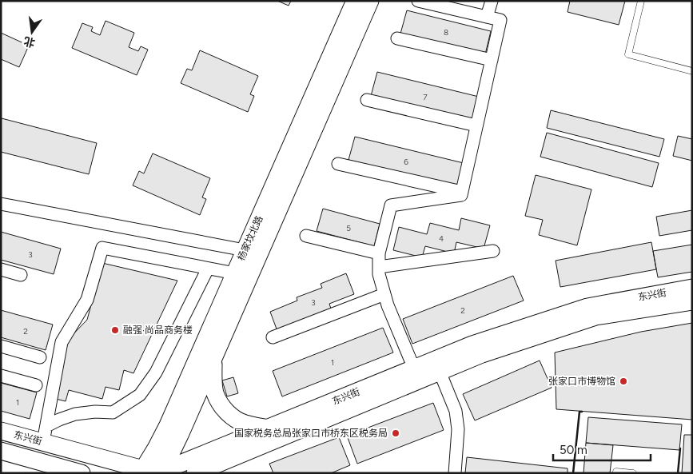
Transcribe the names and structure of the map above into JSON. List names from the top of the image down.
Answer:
{
  "streets": {
    "main road": ["杨家坟北路", "东兴街"]
  },
  "crossings": [
    ["杨家坟北路", "东兴街"]
  ],
  "places": ["融强·尚品商务楼", "张家口市博物馆", "国家税务总局张家口市桥东区税务局"],
  "house_numbers": [
    "8",
    "7",
    "6",
    "5",
    "4",
    "3",
    "3",
    "2",
    "2",
    "1",
    "1"
  ],
  "scale_bar": "50 m",
  "north": "bottom"
}
